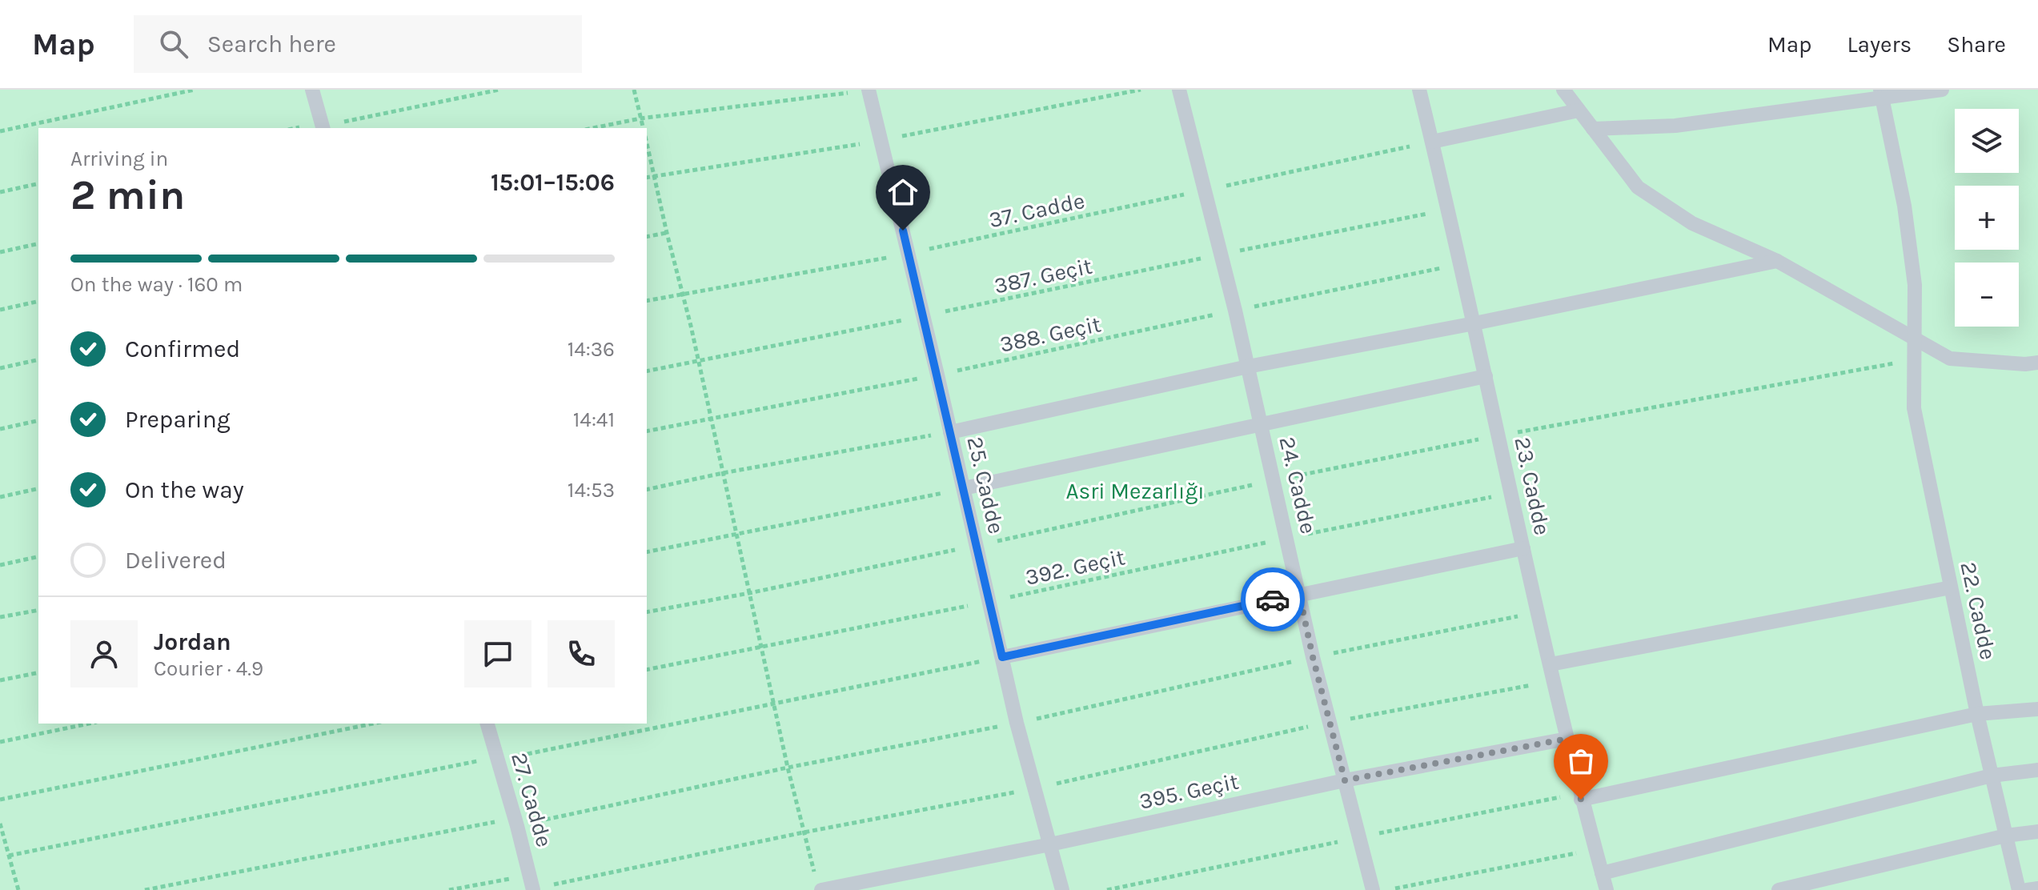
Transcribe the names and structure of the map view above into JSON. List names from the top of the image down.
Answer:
{
  "streets": {
    "lane": [
      "25. Cadde",
      "24. Cadde",
      "23. Cadde",
      "22. Cadde",
      "395. Geçit",
      "27. Cadde"
    ],
    "path": [
      "37. Cadde",
      "387. Geçit",
      "388. Geçit",
      "392. Geçit"
    ]
  },
  "crossings": [
    ["37. Cadde", "25. Cadde"],
    ["37. Cadde", "24. Cadde"],
    ["37. Cadde", "23. Cadde"],
    ["387. Geçit", "25. Cadde"],
    ["387. Geçit", "24. Cadde"],
    ["387. Geçit", "23. Cadde"],
    ["388. Geçit", "25. Cadde"],
    ["388. Geçit", "24. Cadde"],
    ["388. Geçit", "23. Cadde"],
    ["25. Cadde", "392. Geçit"],
    ["25. Cadde", "395. Geçit"],
    ["24. Cadde", "392. Geçit"],
    ["24. Cadde", "395. Geçit"],
    ["23. Cadde", "392. Geçit"],
    ["23. Cadde", "395. Geçit"]
  ],
  "parks": ["Asri Mezarlığı"],
  "page": {
    "header": "Map",
    "search": "Search here",
    "nav": ["Map", "Layers", "Share"],
    "map_buttons": ["+", "−"],
    "heading": ["2 min", "Arriving in", "15:01–15:06"],
    "panel": ["Jordan", "Courier · 4.9"],
    "bar": "On the way · 160 m",
    "list": [
      ["Confirmed", "14:36"],
      ["Preparing", "14:41"],
      ["On the way", "14:53"],
      "Delivered"
    ]
  }
}
